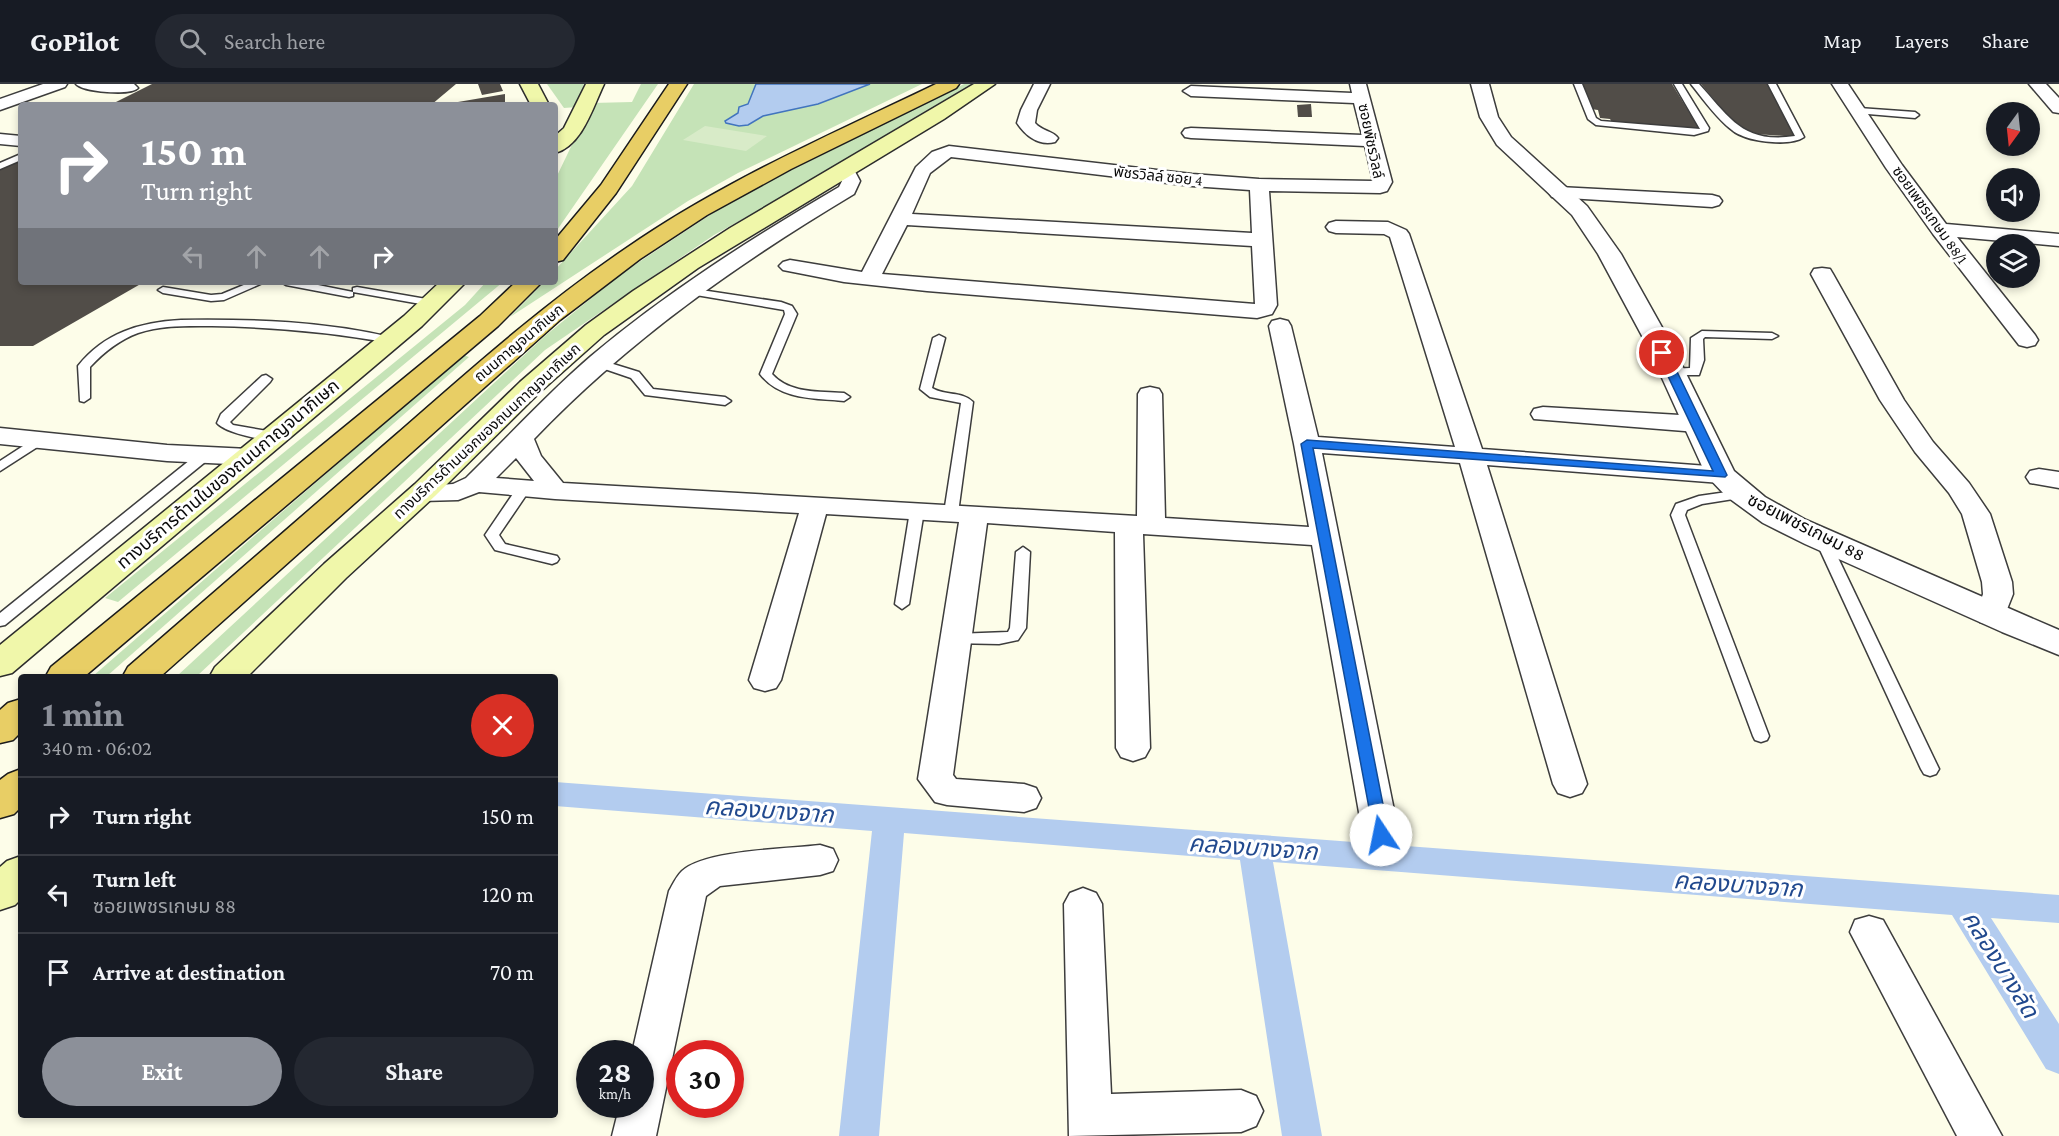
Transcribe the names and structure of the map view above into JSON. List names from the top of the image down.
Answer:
{
  "streets": {
    "highway": ["ถนนกาญจนาภิเษก"],
    "main road": ["ทางบริการด้านนอกของถนนกาญจนาภิเษก", "ทางบริการด้านในของถนนกาญจนาภิเษก"],
    "street": [
      "ซอยพัชรวิลล์",
      "พัชรวิลล์ ซอย 4",
      "ซอยเพชรเกษม 88/1",
      "ซอยเพชรเกษม 88"
    ]
  },
  "crossings": [
    ["ซอยพัชรวิลล์", "พัชรวิลล์ ซอย 4"]
  ],
  "water": ["คลองบางจาก", "คลองบางลัด"],
  "north": "bottom",
  "page": {
    "header": "GoPilot",
    "search": "Search here",
    "nav": ["Map", "Layers", "Share"],
    "turn": ["150 m", "Turn right"],
    "heading": ["1 min", "340 m · 06:02"],
    "list": [
      {
        "name": "Turn right",
        "value": "150 m"
      },
      {
        "name": "Turn left",
        "note": "ซอยเพชรเกษม 88",
        "value": "120 m"
      },
      {
        "name": "Arrive at destination",
        "value": "70 m"
      }
    ],
    "buttons": ["Exit", "Share"],
    "speed": "28 km/h",
    "limit": "30"
  }
}
